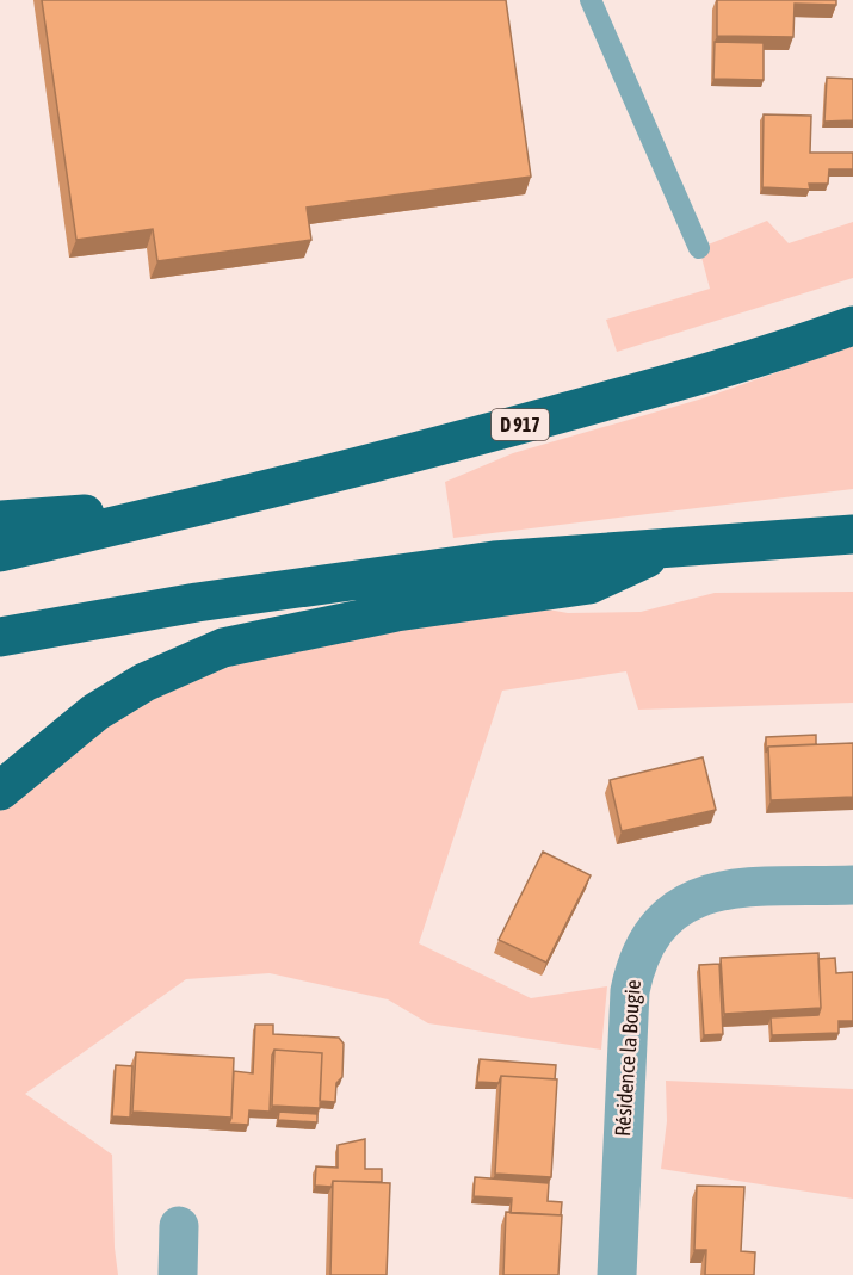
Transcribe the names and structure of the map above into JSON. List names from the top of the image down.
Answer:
{
  "streets": {
    "highway": ["D 917"],
    "street": ["Résidence la Bougie"]
  }
}
